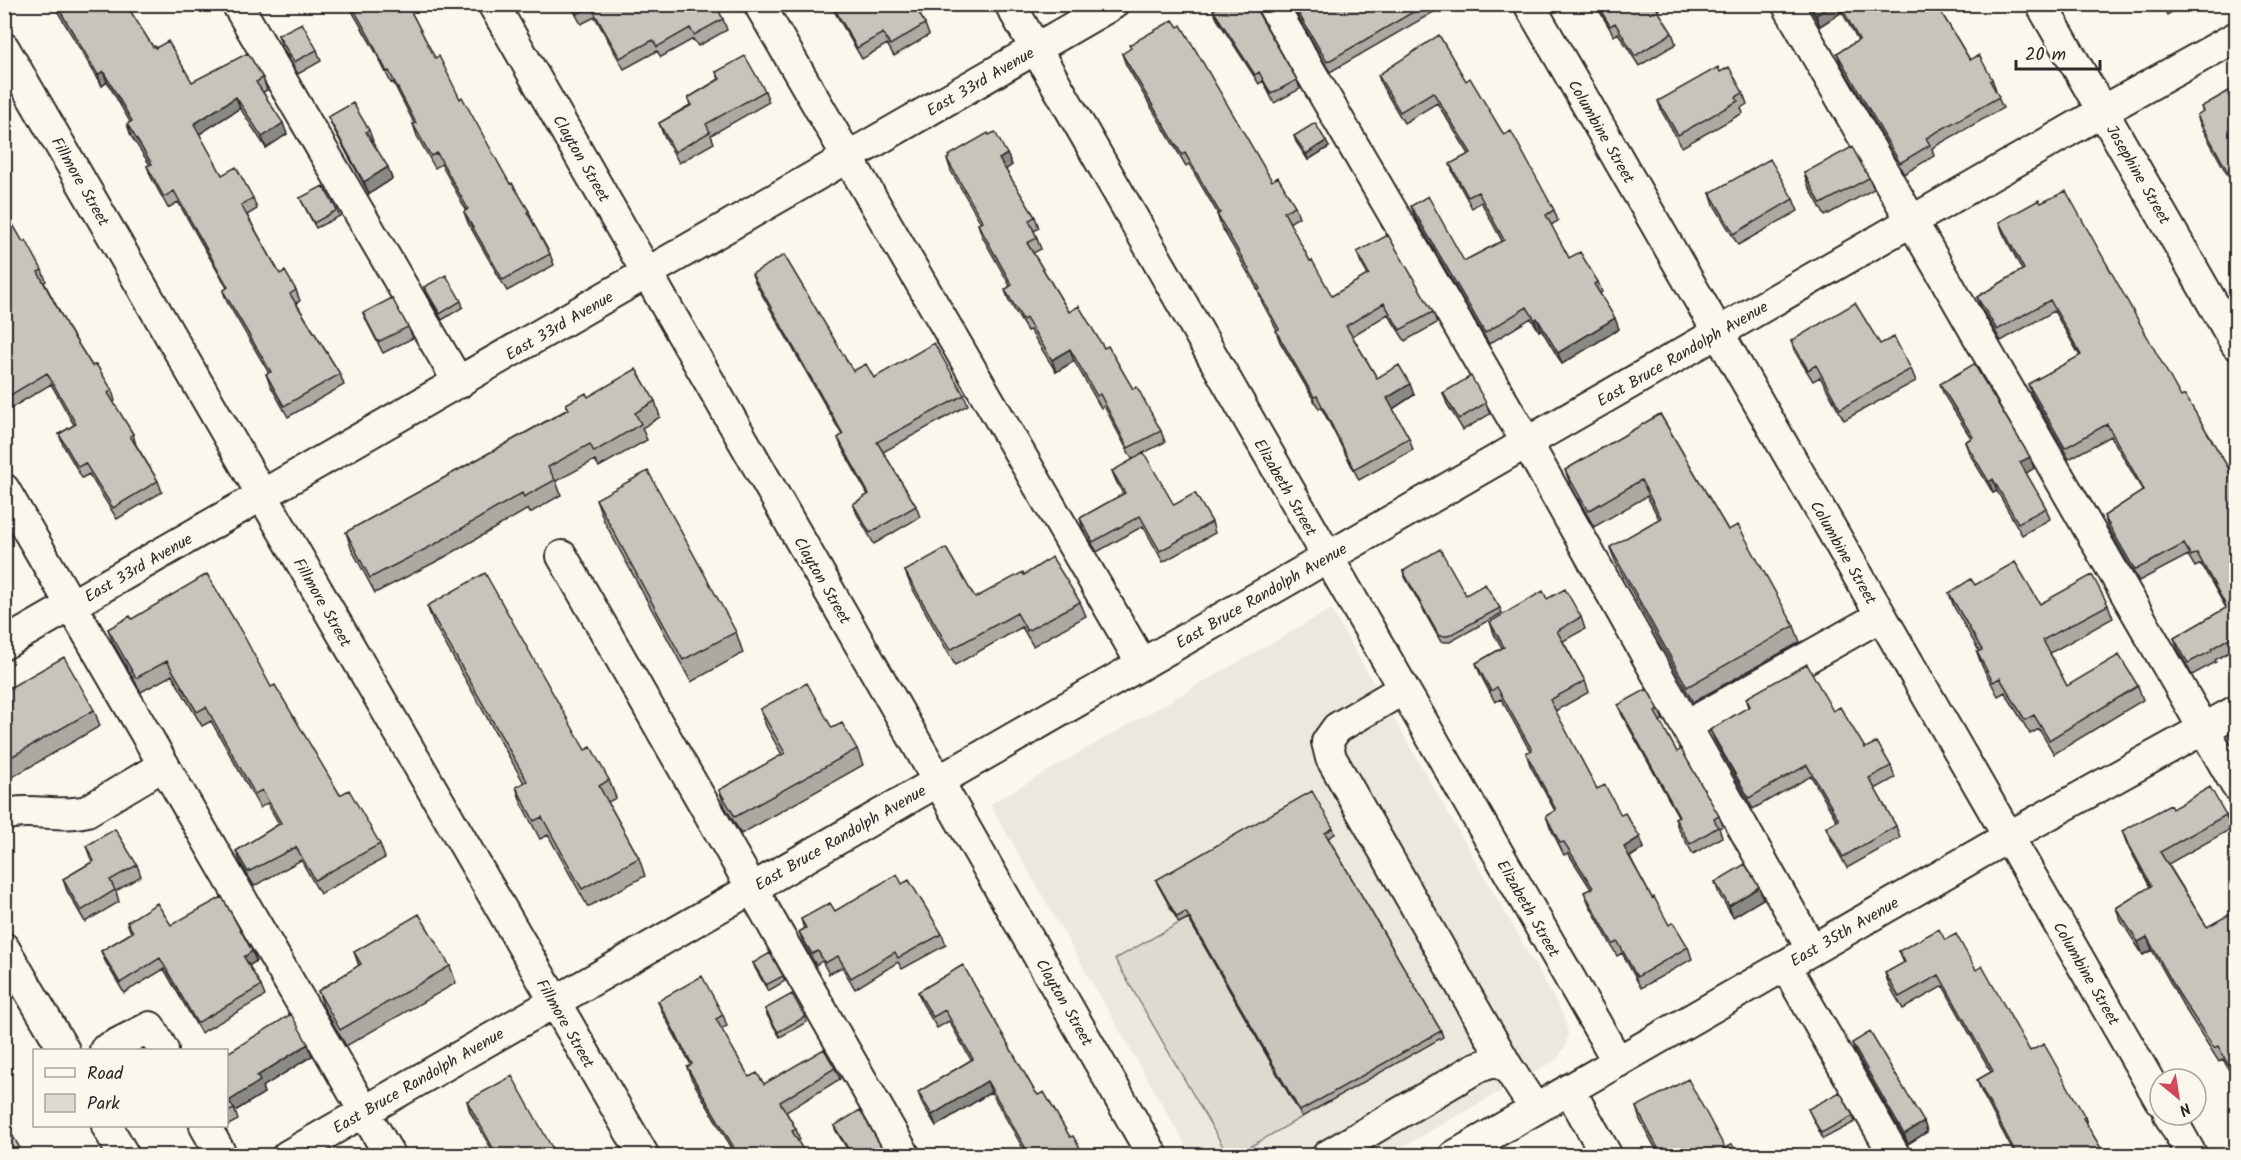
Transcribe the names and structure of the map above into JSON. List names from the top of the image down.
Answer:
{
  "streets": {
    "street": [
      "East 33rd Avenue",
      "Columbine Street",
      "Clayton Street",
      "Josephine Street",
      "Fillmore Street",
      "East Bruce Randolph Avenue",
      "Elizabeth Street",
      "East 35th Avenue"
    ]
  },
  "crossings": [
    ["East 33rd Avenue", "Clayton Street"],
    ["East 33rd Avenue", "Fillmore Street"],
    ["East 33rd Avenue", "Elizabeth Street"],
    ["Columbine Street", "East Bruce Randolph Avenue"],
    ["Columbine Street", "East 35th Avenue"],
    ["Clayton Street", "East Bruce Randolph Avenue"],
    ["Josephine Street", "East Bruce Randolph Avenue"],
    ["Fillmore Street", "East Bruce Randolph Avenue"],
    ["East Bruce Randolph Avenue", "Elizabeth Street"],
    ["Elizabeth Street", "East 35th Avenue"]
  ],
  "legend": ["Road", "Park"],
  "scale_bar": "20 m",
  "north": "bottom right"
}
